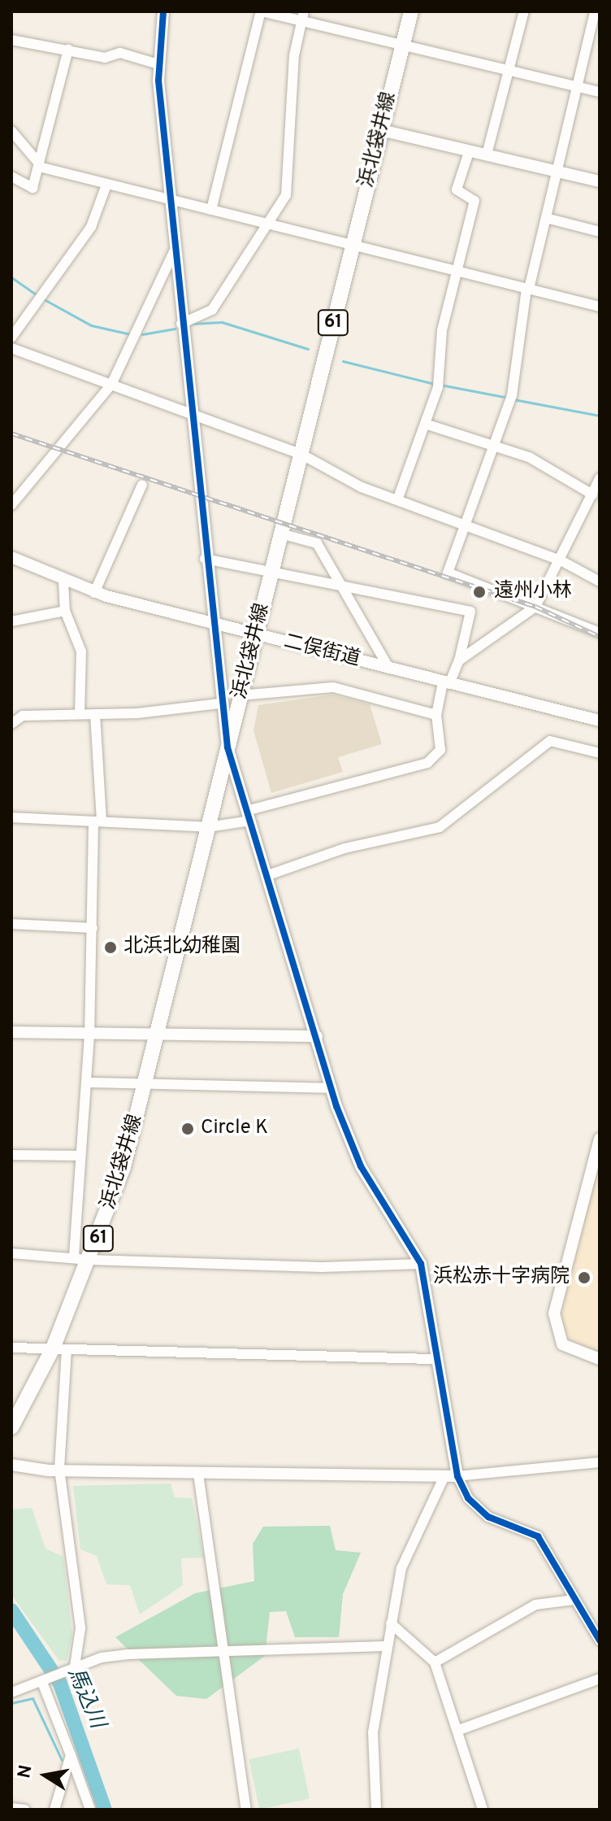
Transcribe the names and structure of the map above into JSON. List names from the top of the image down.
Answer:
{
  "streets": {
    "main road": ["浜北袋井線", "61"],
    "street": ["二俣街道"]
  },
  "crossings": [
    ["浜北袋井線", "二俣街道"]
  ],
  "water": ["馬込川"],
  "places": [
    "遠州小林",
    "北浜北幼稚園",
    "Circle K",
    "浜松赤十字病院"
  ],
  "north": "left"
}
